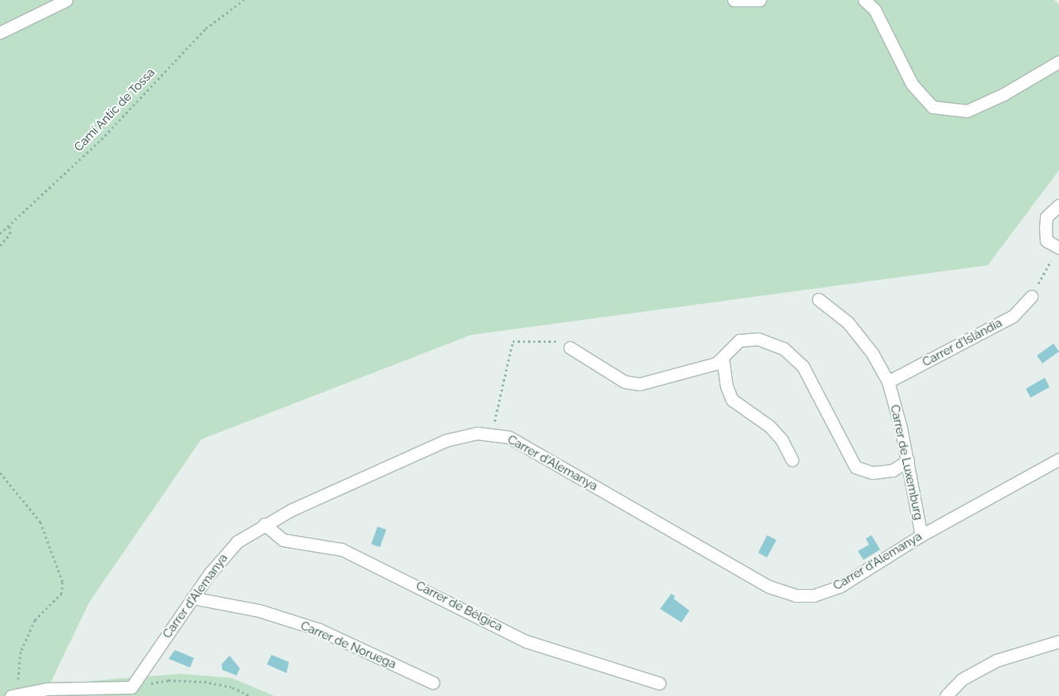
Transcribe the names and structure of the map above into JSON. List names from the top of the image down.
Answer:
{
  "streets": {
    "street": [
      "Carrer d'Islàndia",
      "Carrer de Luxemburg",
      "Carrer d'Alemanya",
      "Carrer de Bèlgica",
      "Carrer de Noruega"
    ],
    "path": ["Camí Antic de Tossa"]
  },
  "crossings": [
    ["Carrer d'Islàndia", "Carrer de Luxemburg"],
    ["Carrer de Luxemburg", "Carrer d'Alemanya"],
    ["Carrer d'Alemanya", "Carrer de Bèlgica"],
    ["Carrer d'Alemanya", "Carrer de Noruega"]
  ]
}
